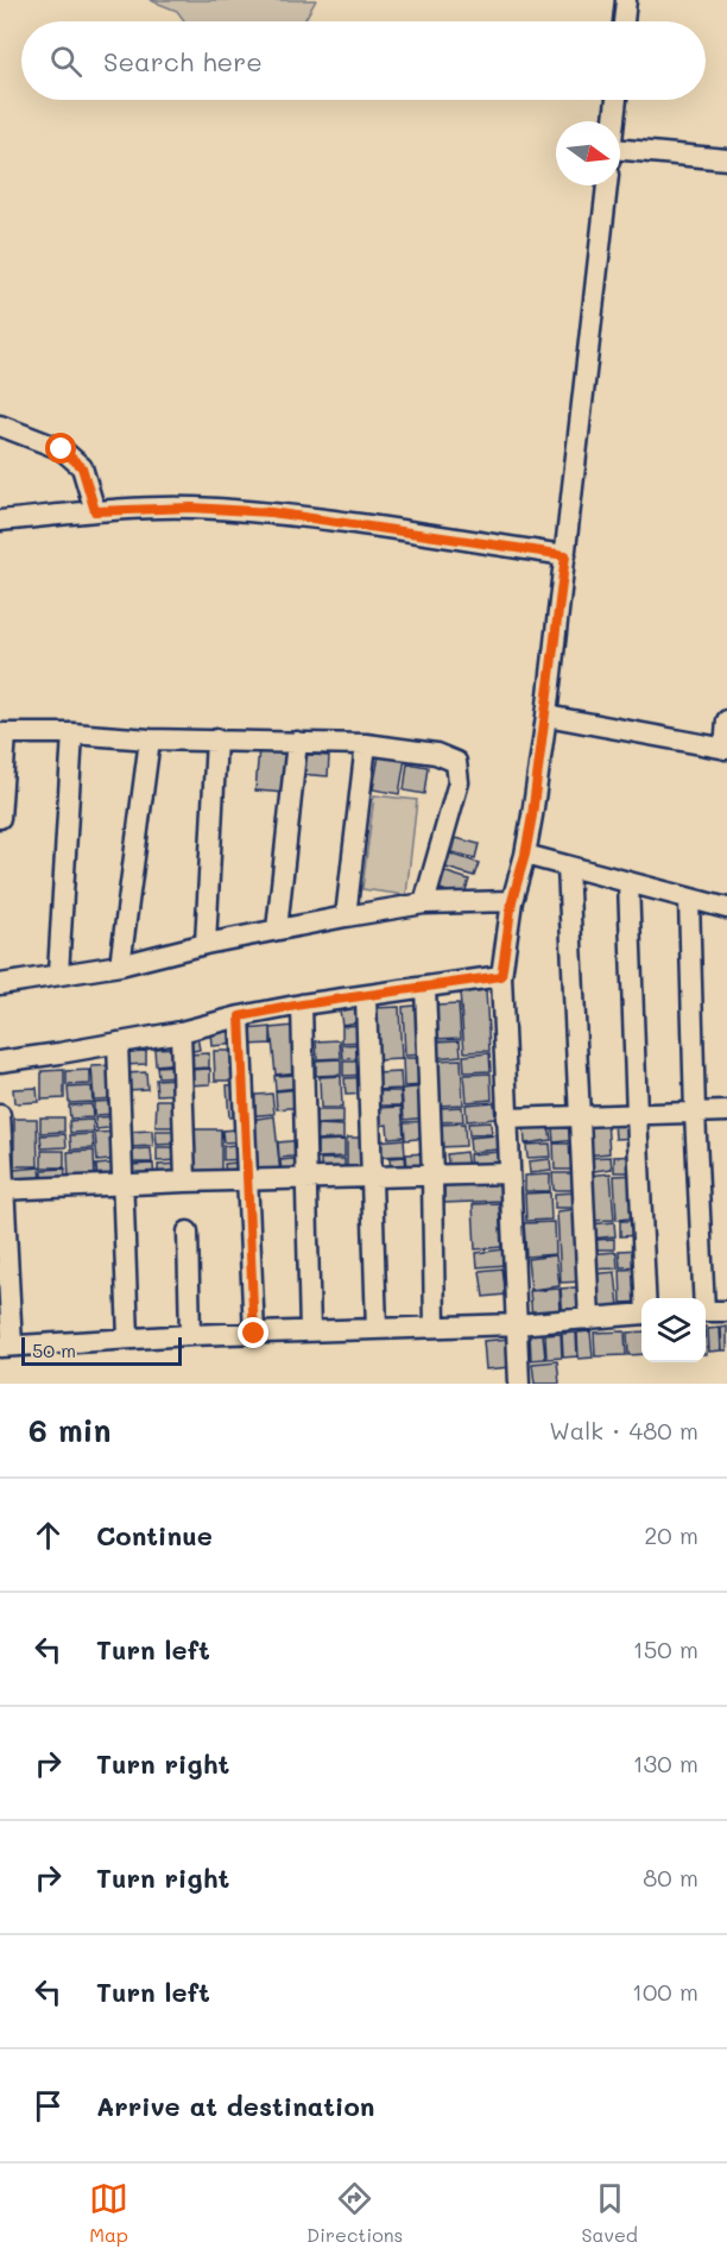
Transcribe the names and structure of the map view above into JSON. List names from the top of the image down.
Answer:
{
  "scale_bar": "50 m",
  "north": "right",
  "page": {
    "search": "Search here",
    "scale": "50 m",
    "heading": ["6 min", "Walk · 480 m"],
    "list": [
      ["Continue", "20 m"],
      ["Turn left", "150 m"],
      ["Turn right", "130 m"],
      ["Turn right", "80 m"],
      ["Turn left", "100 m"],
      "Arrive at destination"
    ],
    "nav": ["Map", "Directions", "Saved"]
  }
}
